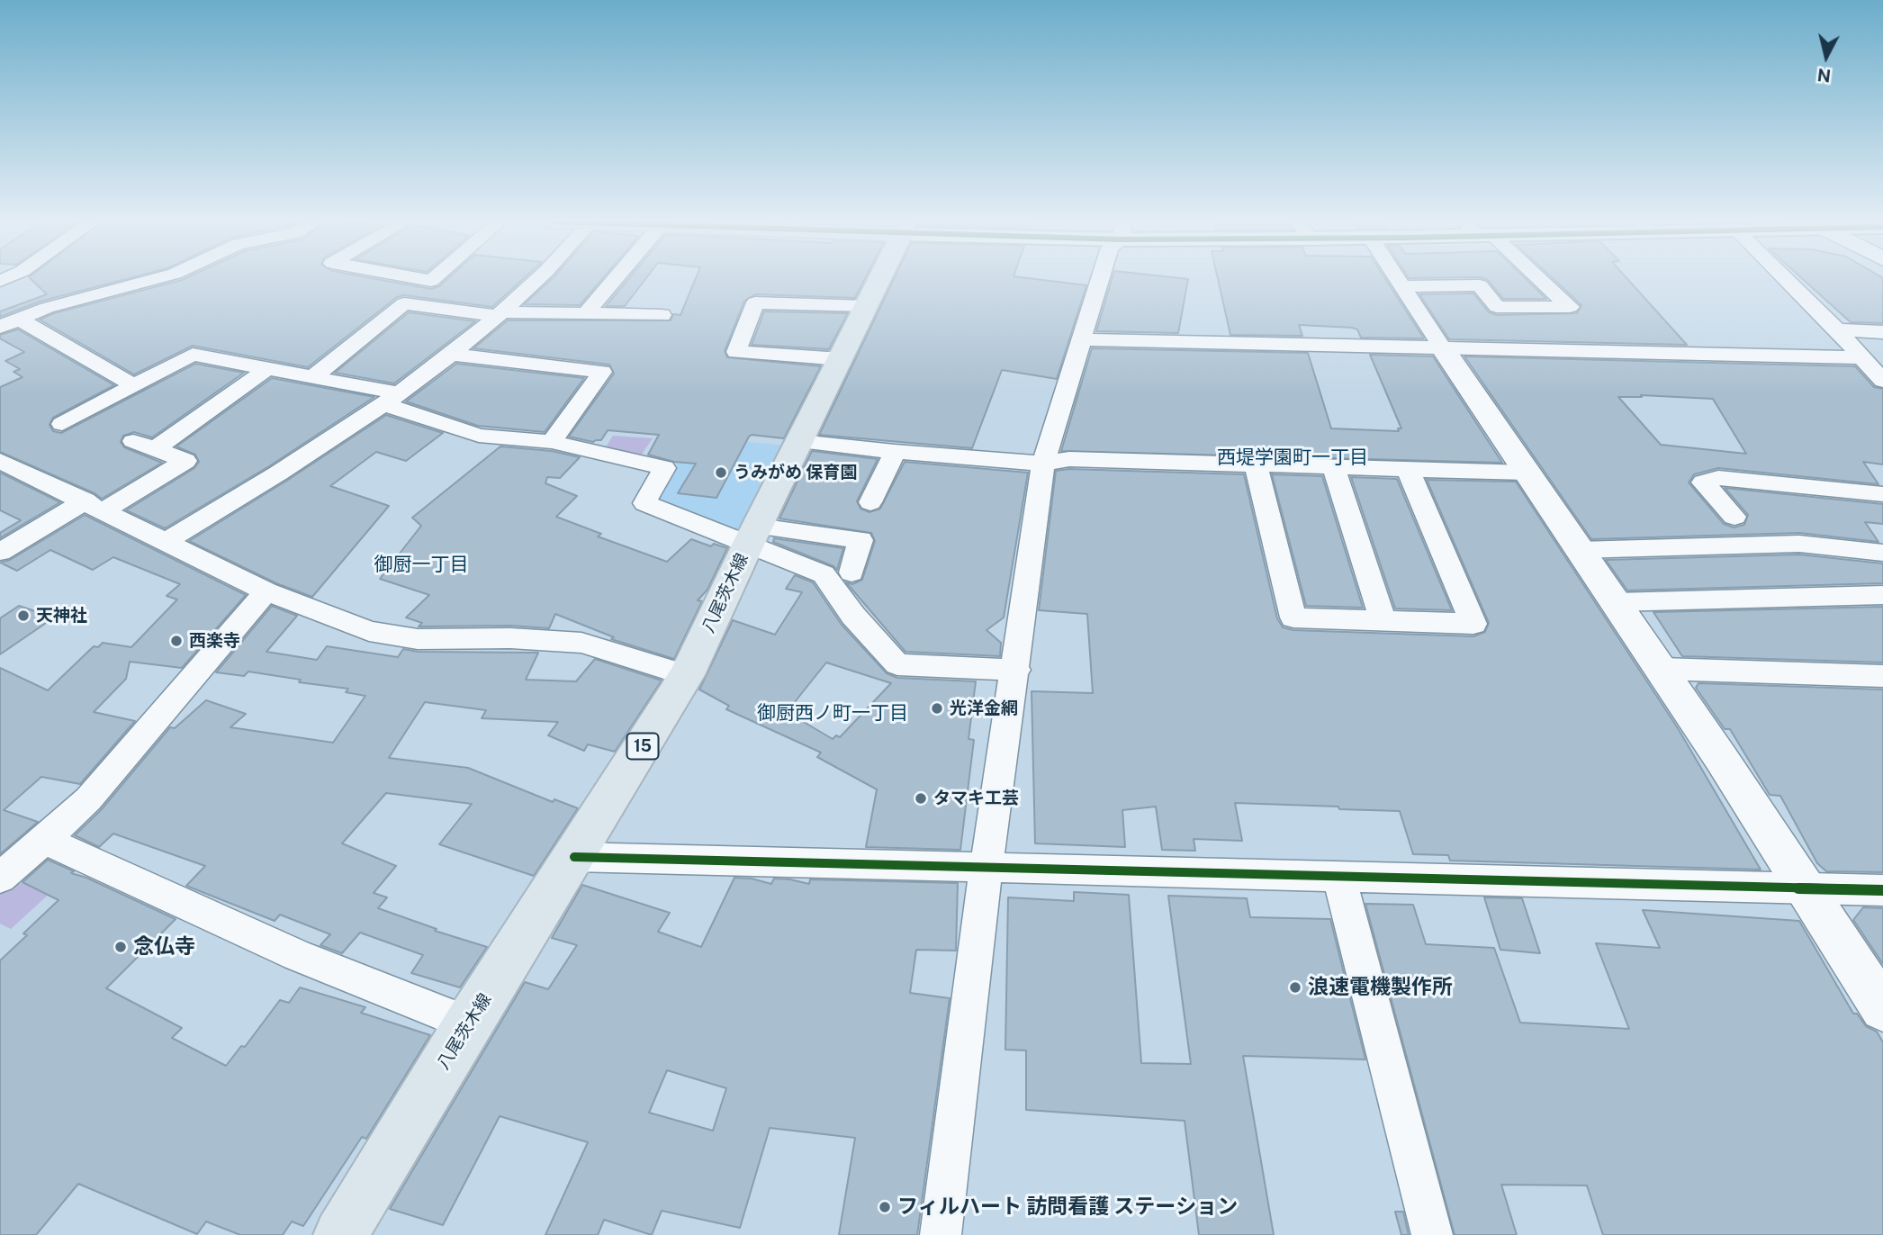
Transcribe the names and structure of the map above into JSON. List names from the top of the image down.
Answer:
{
  "streets": {
    "main road": ["八尾茨木線", "15"]
  },
  "districts": ["西堤学園町一丁目", "御厨一丁目", "御厨西ノ町一丁目"],
  "places": [
    "うみがめ 保育園",
    "天神社",
    "西楽寺",
    "光洋金網",
    "タマキ工芸",
    "念仏寺",
    "浪速電機製作所",
    "フィルハート 訪問看護 ステーション"
  ],
  "north": "bottom"
}
